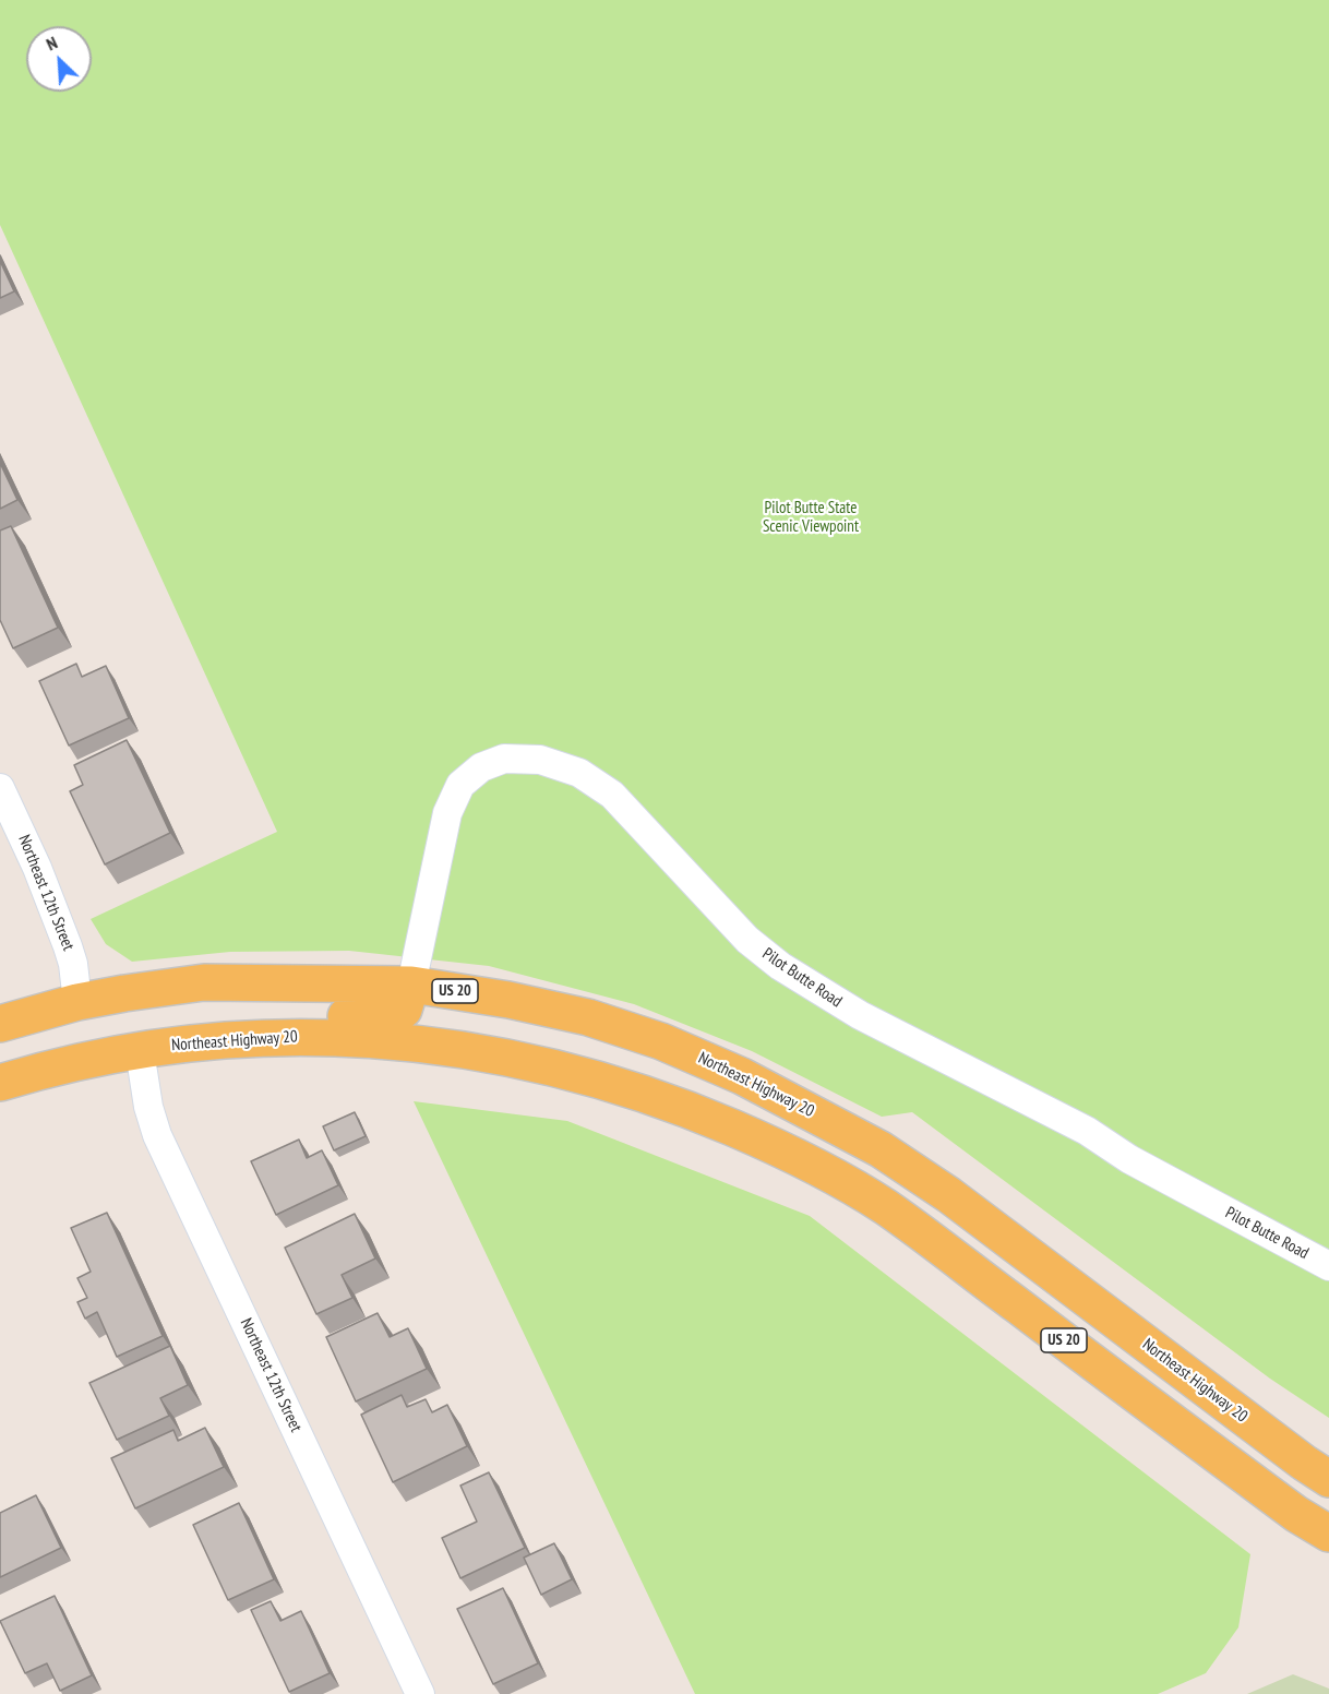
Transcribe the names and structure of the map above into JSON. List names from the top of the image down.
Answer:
{
  "streets": {
    "main road": ["US 20", "Northeast Highway 20"],
    "street": ["Northeast 12th Street", "Pilot Butte Road"]
  },
  "crossings": [
    ["Northeast 12th Street", "US 20"],
    ["Northeast 12th Street", "Northeast Highway 20"],
    ["Pilot Butte Road", "Northeast Highway 20"],
    ["US 20", "Northeast Highway 20"]
  ],
  "parks": ["Pilot Butte State Scenic Viewpoint"],
  "north": "top left"
}
